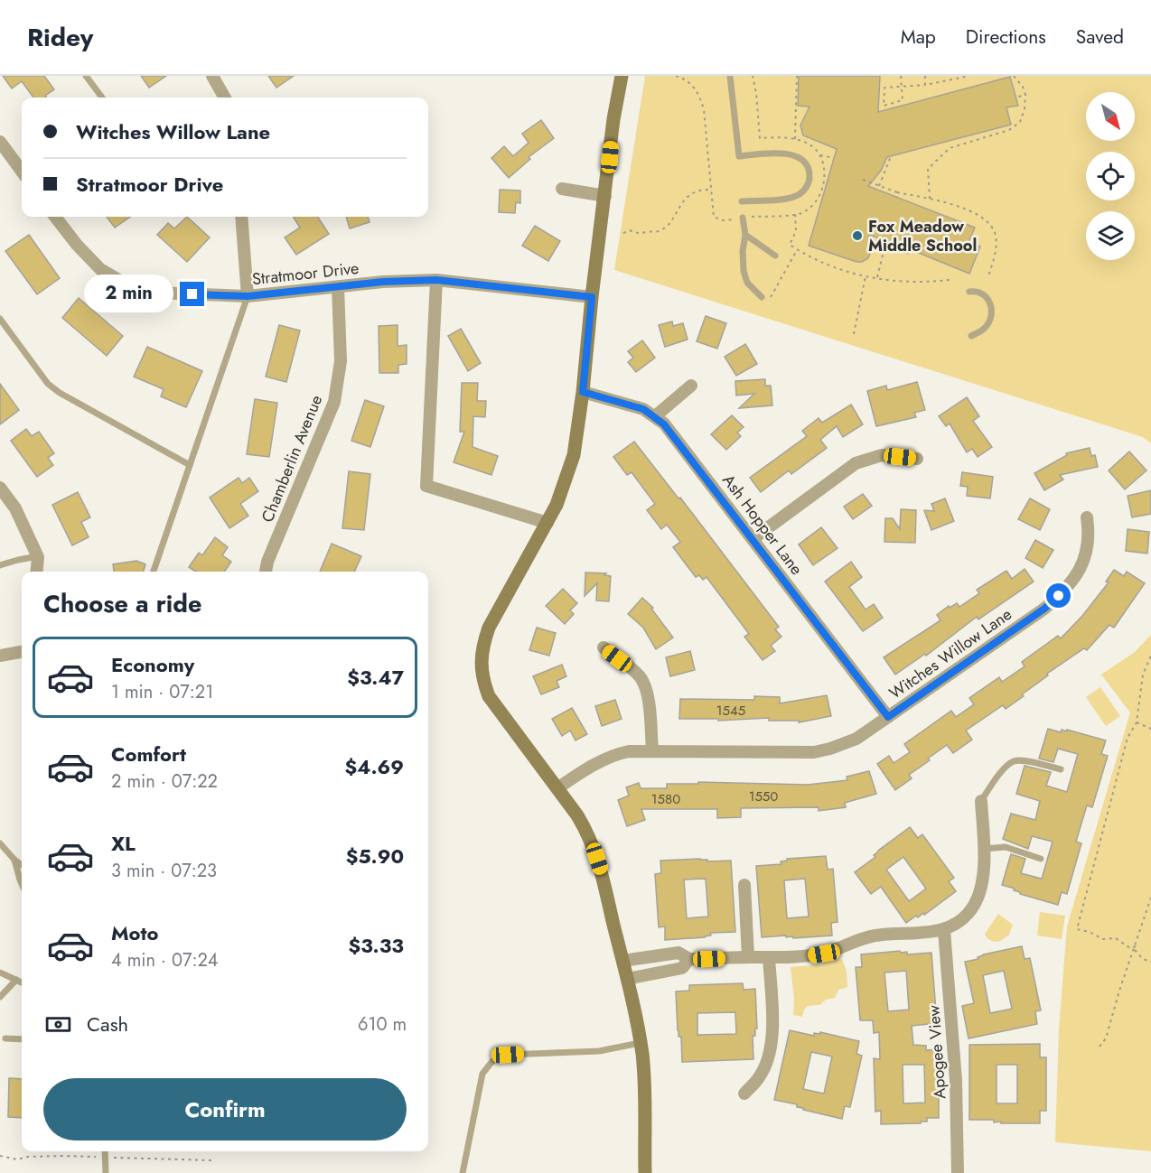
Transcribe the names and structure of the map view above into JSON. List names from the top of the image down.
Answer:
{
  "streets": {
    "street": [
      "Stratmoor Drive",
      "Chamberlin Avenue",
      "Ash Hopper Lane",
      "Witches Willow Lane",
      "Apogee View"
    ]
  },
  "crossings": [
    ["Stratmoor Drive", "Chamberlin Avenue"],
    ["Ash Hopper Lane", "Witches Willow Lane"]
  ],
  "places": ["Fox Meadow Middle School"],
  "house_numbers": ["1545", "1550", "1580"],
  "north": "bottom right",
  "page": {
    "header": "Ridey",
    "nav": ["Map", "Directions", "Saved"],
    "banner": ["Witches Willow Lane", "Stratmoor Drive"],
    "bubble": "2 min",
    "heading": "Choose a ride",
    "list": [
      {
        "name": "Economy",
        "note": "1 min · 07:21",
        "value": "$3.47"
      },
      {
        "name": "Comfort",
        "note": "2 min · 07:22",
        "value": "$4.69"
      },
      {
        "name": "XL",
        "note": "3 min · 07:23",
        "value": "$5.90"
      },
      {
        "name": "Moto",
        "note": "4 min · 07:24",
        "value": "$3.33"
      }
    ],
    "pay": ["Cash", "610 m"],
    "buttons": "Confirm"
  }
}
